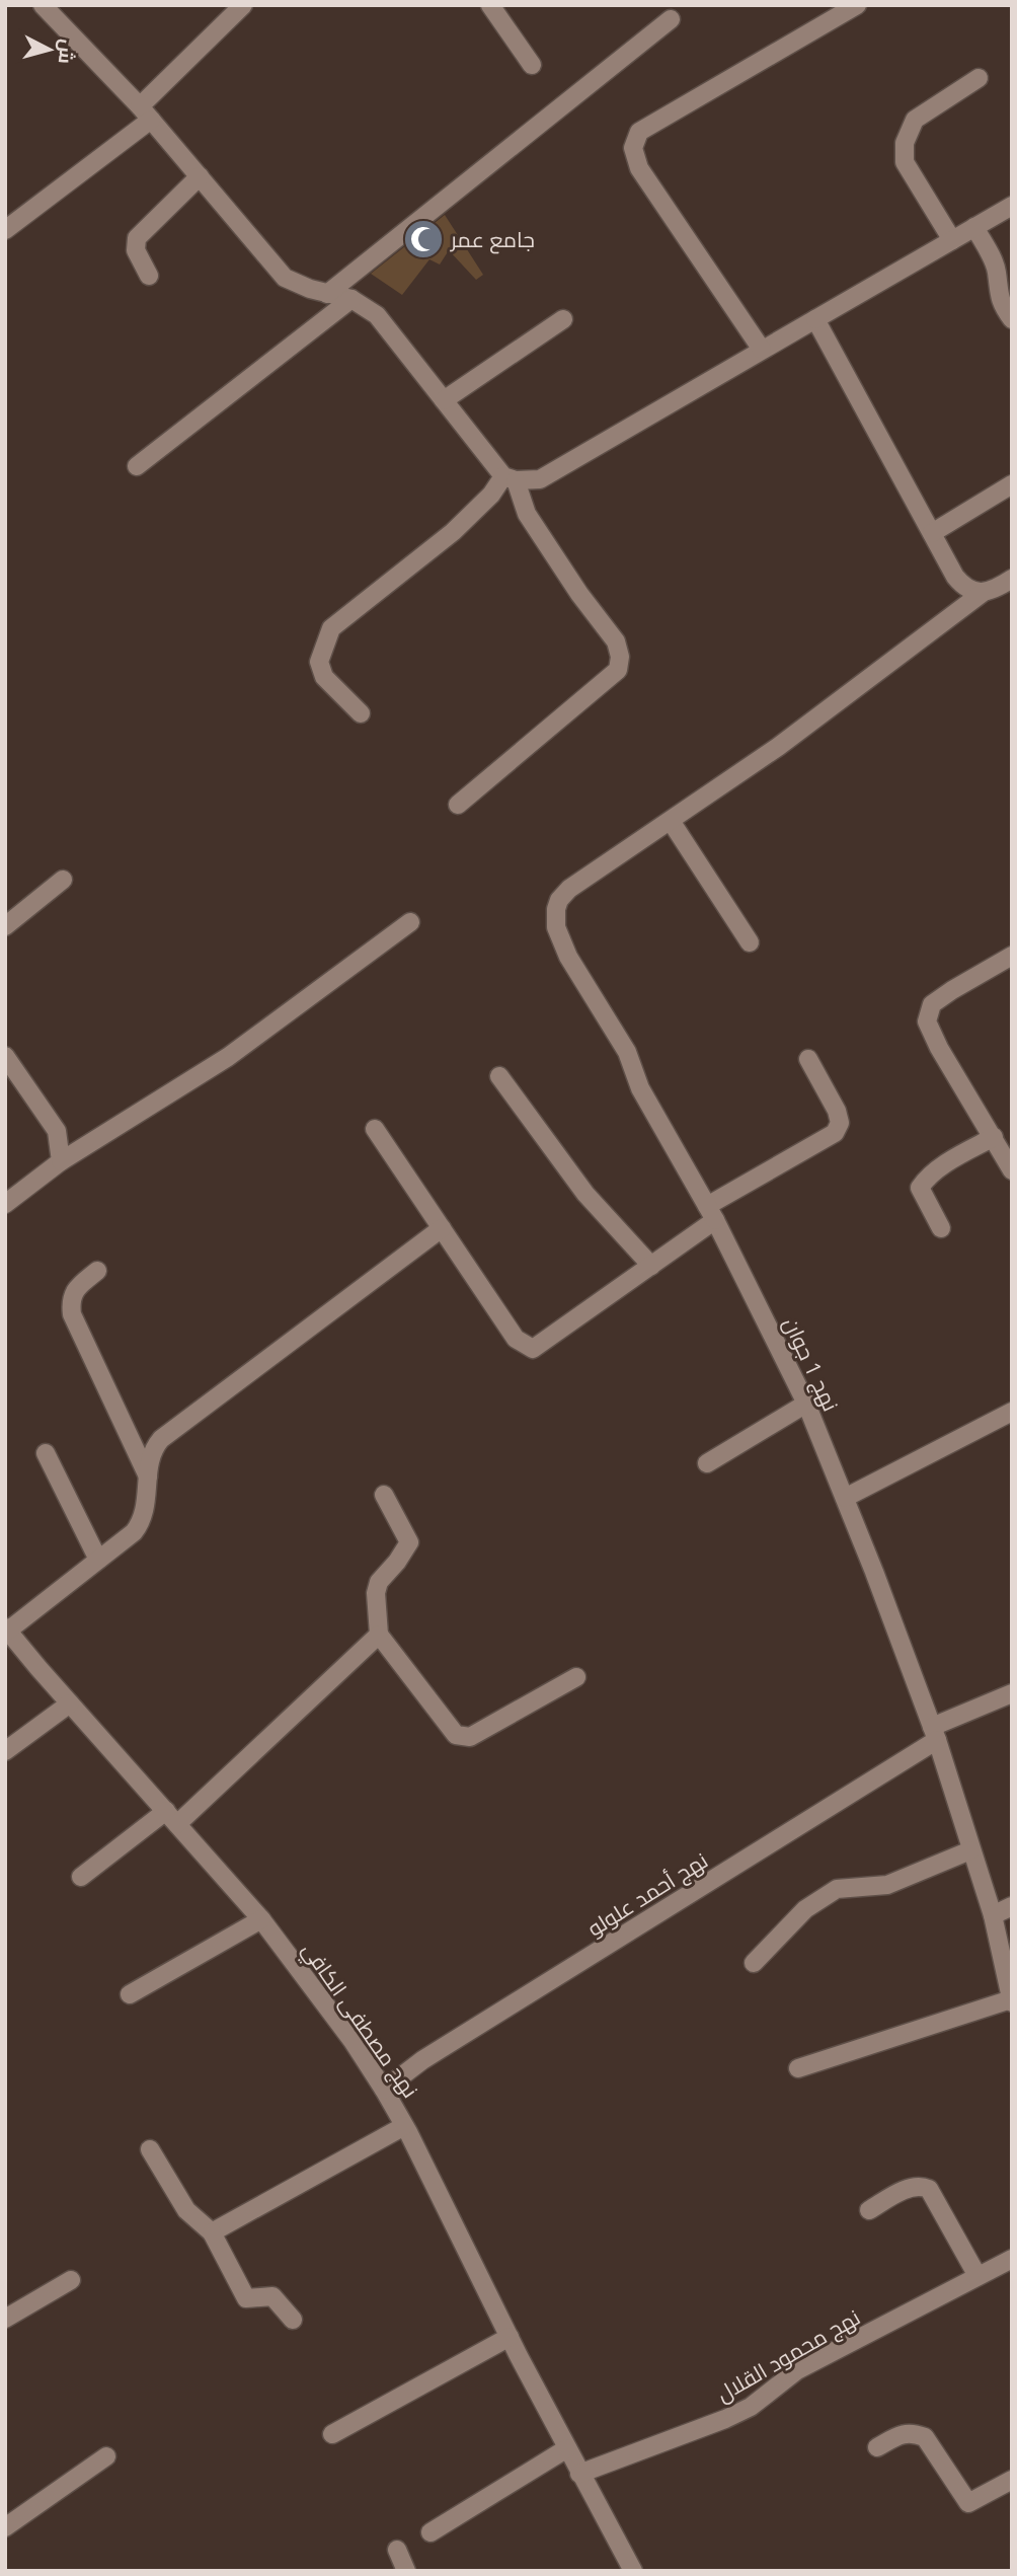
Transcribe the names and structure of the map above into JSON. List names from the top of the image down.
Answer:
{
  "streets": {
    "street": [
      "نهج 1 جوان",
      "نهج أحمد علولو",
      "نهج مصطفى الكافي",
      "نهج محمود القلال"
    ]
  },
  "crossings": [
    ["نهج 1 جوان", "نهج أحمد علولو"],
    ["نهج أحمد علولو", "نهج مصطفى الكافي"],
    ["نهج مصطفى الكافي", "نهج محمود القلال"]
  ],
  "places": {
    "mosque": ["جامع عمر"]
  },
  "north": "right"
}
